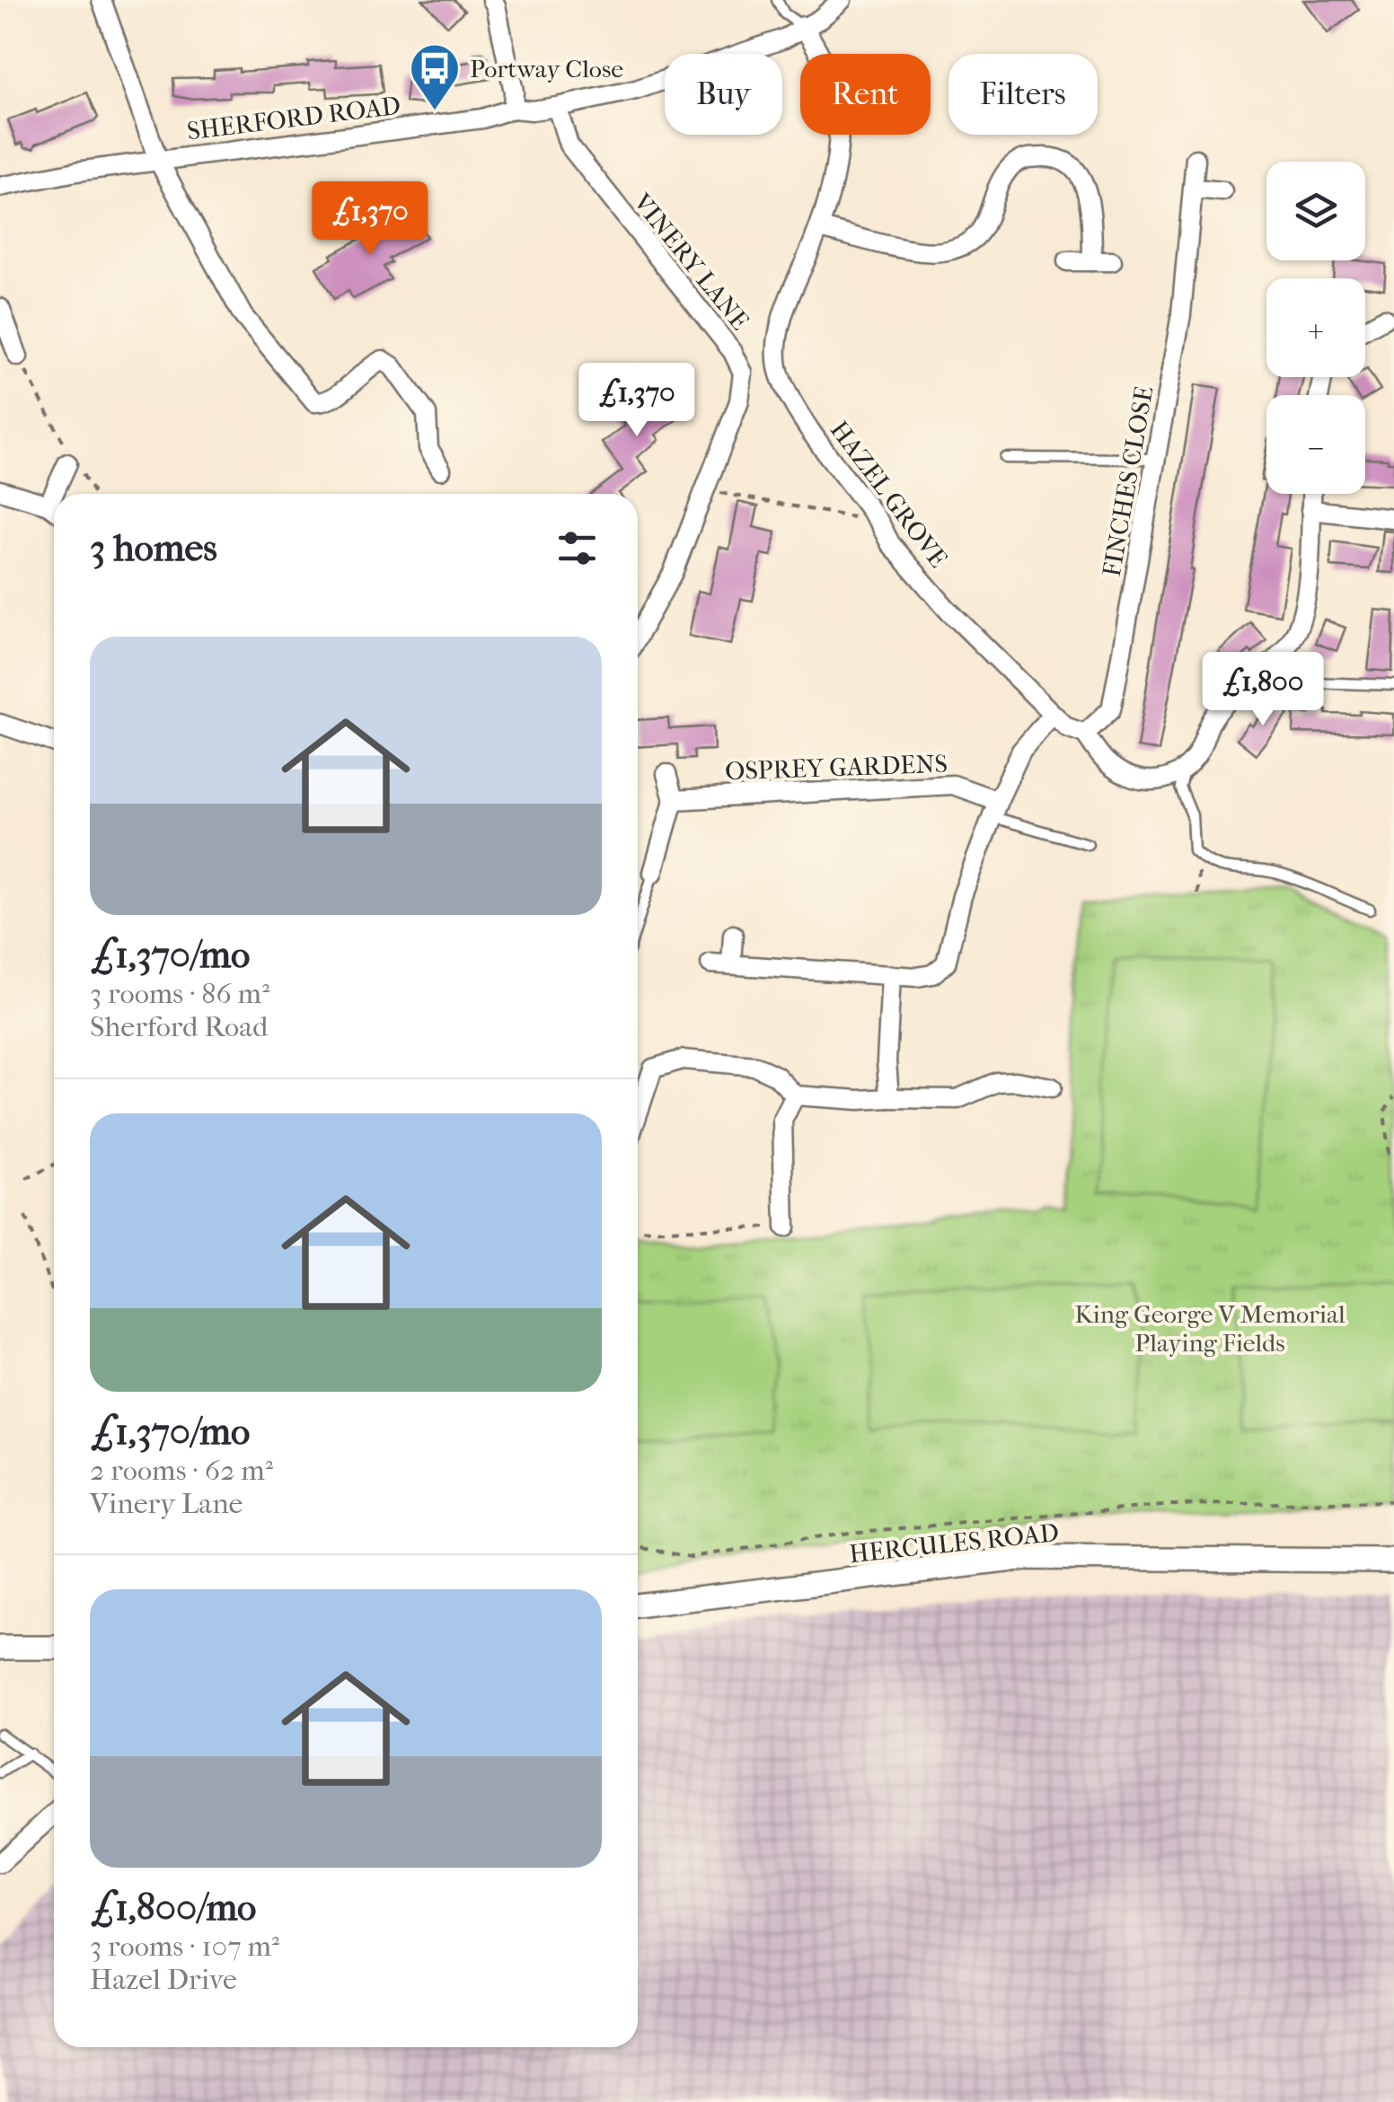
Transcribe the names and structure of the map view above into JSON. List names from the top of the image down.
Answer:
{
  "streets": {
    "street": [
      "SHERFORD ROAD",
      "VINERY LANE",
      "FINCHES CLOSE",
      "HAZEL GROVE",
      "OSPREY GARDENS",
      "HERCULES ROAD"
    ]
  },
  "crossings": [
    ["SHERFORD ROAD", "VINERY LANE"]
  ],
  "parks": ["King George V Memorial Playing Fields"],
  "places": {
    "bus stop": ["Portway Close"]
  },
  "page": {
    "chip": ["Buy", "Rent", "Filters"],
    "map_buttons": ["+", "−"],
    "price": ["£1,370", "£1,370", "£1,800"],
    "heading": "3 homes",
    "list": [
      {
        "name": "£1,370/mo",
        "note": "3 rooms · 86 m² · Sherford Road"
      },
      {
        "name": "£1,370/mo",
        "note": "2 rooms · 62 m² · Vinery Lane"
      },
      {
        "name": "£1,800/mo",
        "note": "3 rooms · 107 m² · Hazel Drive"
      }
    ]
  }
}
